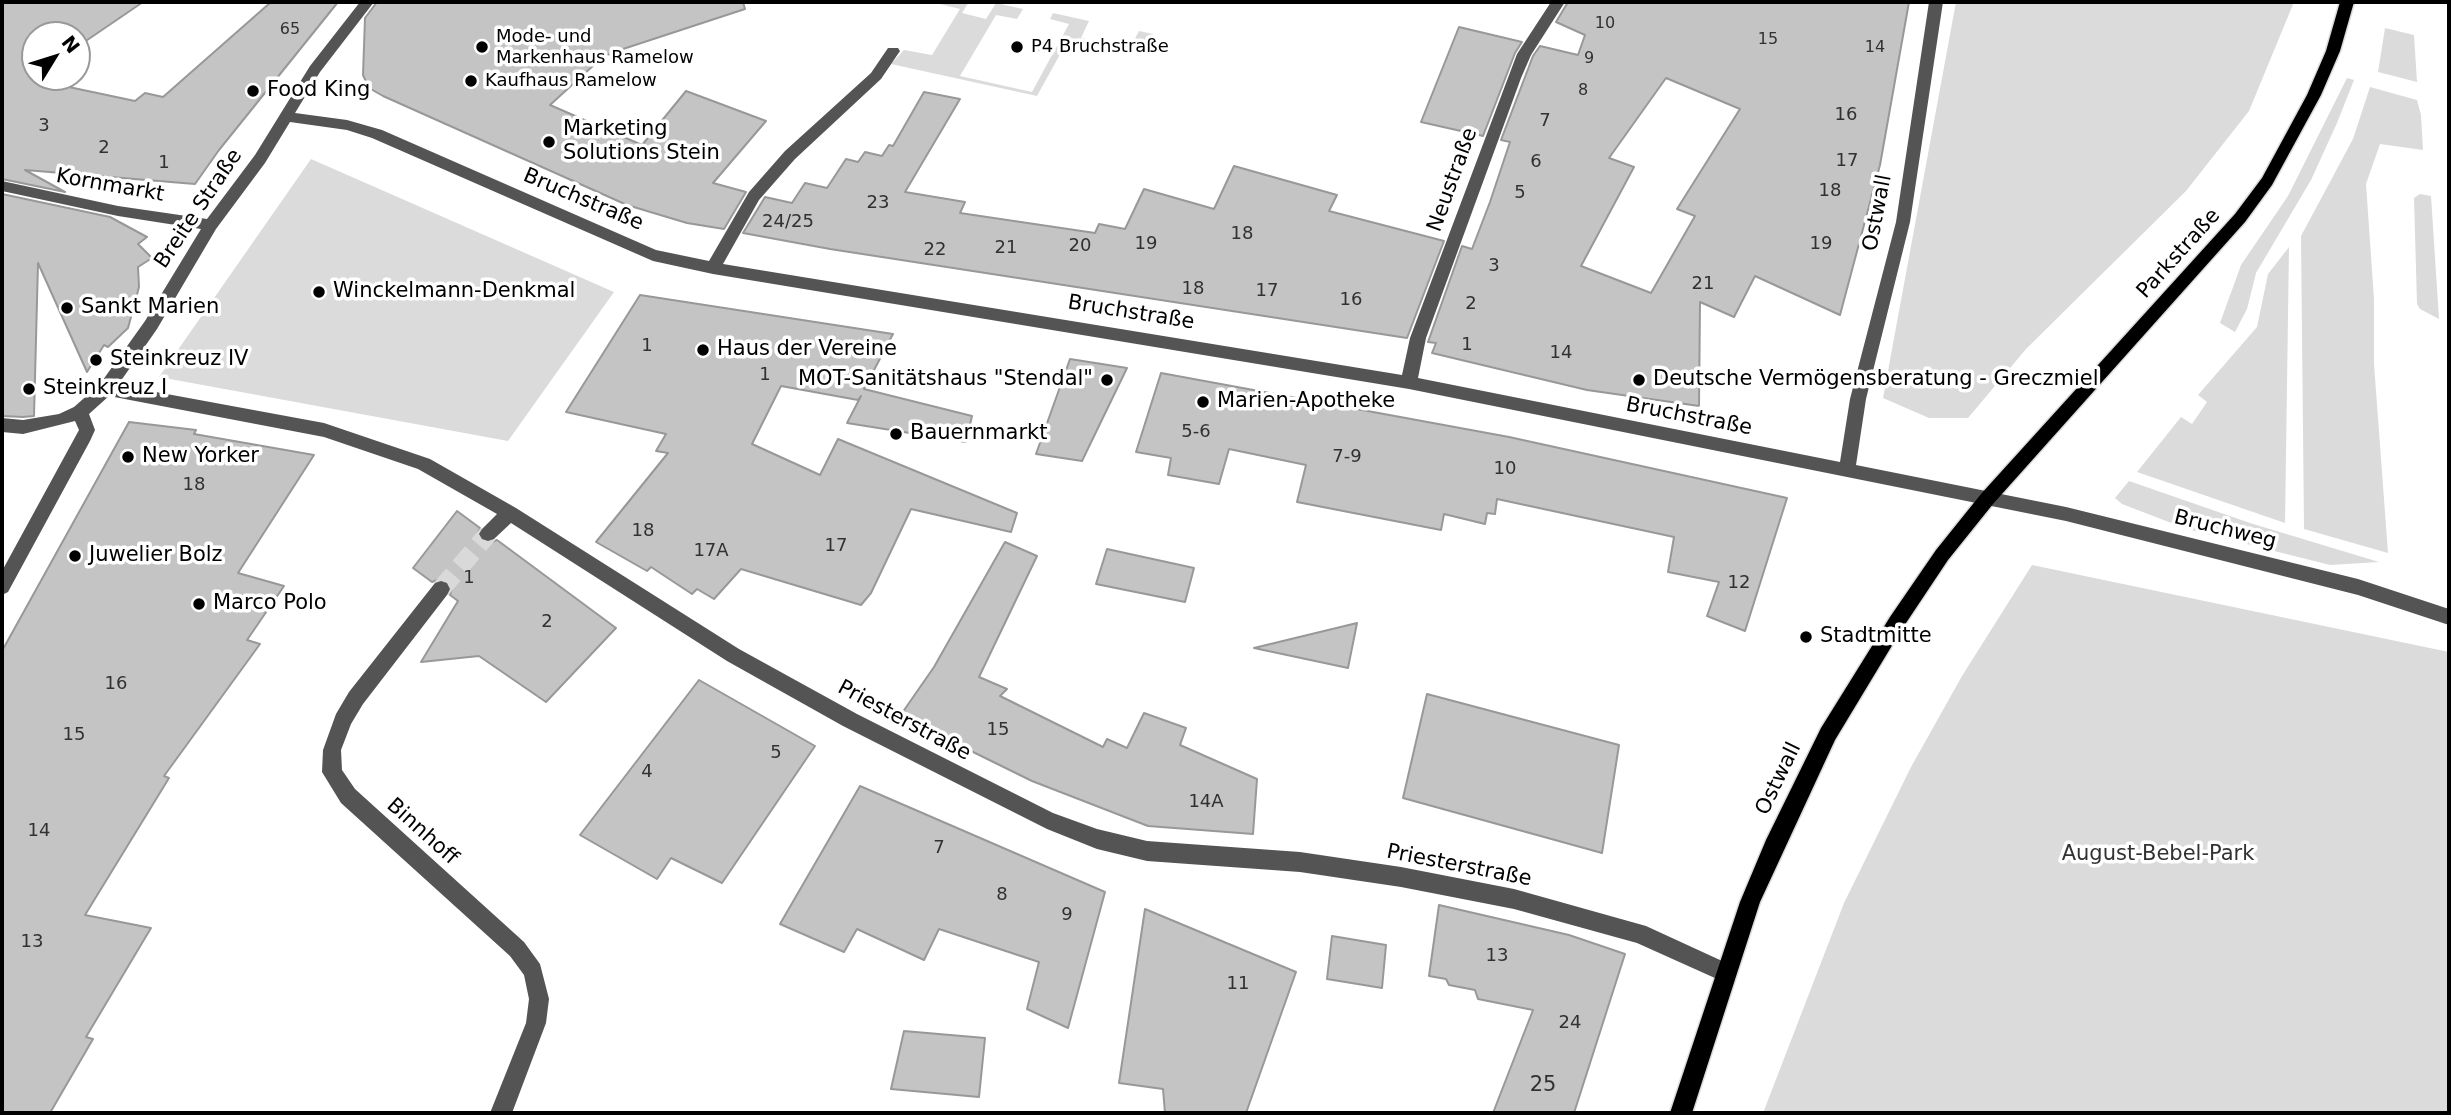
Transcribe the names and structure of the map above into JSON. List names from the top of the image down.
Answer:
{
  "streets": {
    "main road": ["Ostwall", "Parkstraße"],
    "street": [
      "Neustraße",
      "Kornmarkt",
      "Bruchstraße",
      "Breite Straße",
      "Bruchweg",
      "Priesterstraße",
      "Binnhoff"
    ]
  },
  "crossings": [
    ["Neustraße", "Bruchstraße"],
    ["Kornmarkt", "Breite Straße"],
    ["Bruchstraße", "Breite Straße"],
    ["Bruchstraße", "Ostwall"],
    ["Bruchstraße", "Parkstraße"],
    ["Bruchstraße", "Bruchweg"],
    ["Breite Straße", "Priesterstraße"],
    ["Ostwall", "Parkstraße"],
    ["Ostwall", "Bruchweg"],
    ["Ostwall", "Priesterstraße"],
    ["Parkstraße", "Bruchweg"]
  ],
  "parks": ["August-Bebel-Park"],
  "places": [
    "Mode- und Markenhaus Ramelow",
    "P4 Bruchstraße",
    "Kaufhaus Ramelow",
    "Food King",
    "Marketing Solutions Stein",
    "Winckelmann-Denkmal",
    "Sankt Marien",
    "Haus der Vereine",
    "Steinkreuz IV",
    "MOT-Sanitätshaus \"Stendal\"",
    "Deutsche Vermögensberatung - Greczmiel",
    "Steinkreuz I",
    "Marien-Apotheke",
    "Bauernmarkt",
    "New Yorker",
    "Juwelier Bolz",
    "Marco Polo",
    "Stadtmitte"
  ],
  "house_numbers": [
    "10",
    "65",
    "15",
    "14",
    "9",
    "8",
    "16",
    "7",
    "3",
    "2",
    "17",
    "6",
    "1",
    "18",
    "5",
    "23",
    "24/25",
    "18",
    "19",
    "19",
    "20",
    "21",
    "22",
    "3",
    "21",
    "18",
    "17",
    "16",
    "2",
    "1",
    "1",
    "14",
    "1",
    "5-6",
    "7-9",
    "10",
    "18",
    "18",
    "17",
    "17A",
    "1",
    "12",
    "2",
    "16",
    "15",
    "15",
    "5",
    "4",
    "14A",
    "14",
    "7",
    "8",
    "9",
    "13",
    "13",
    "11",
    "24",
    "25"
  ],
  "north": "top right"
}
